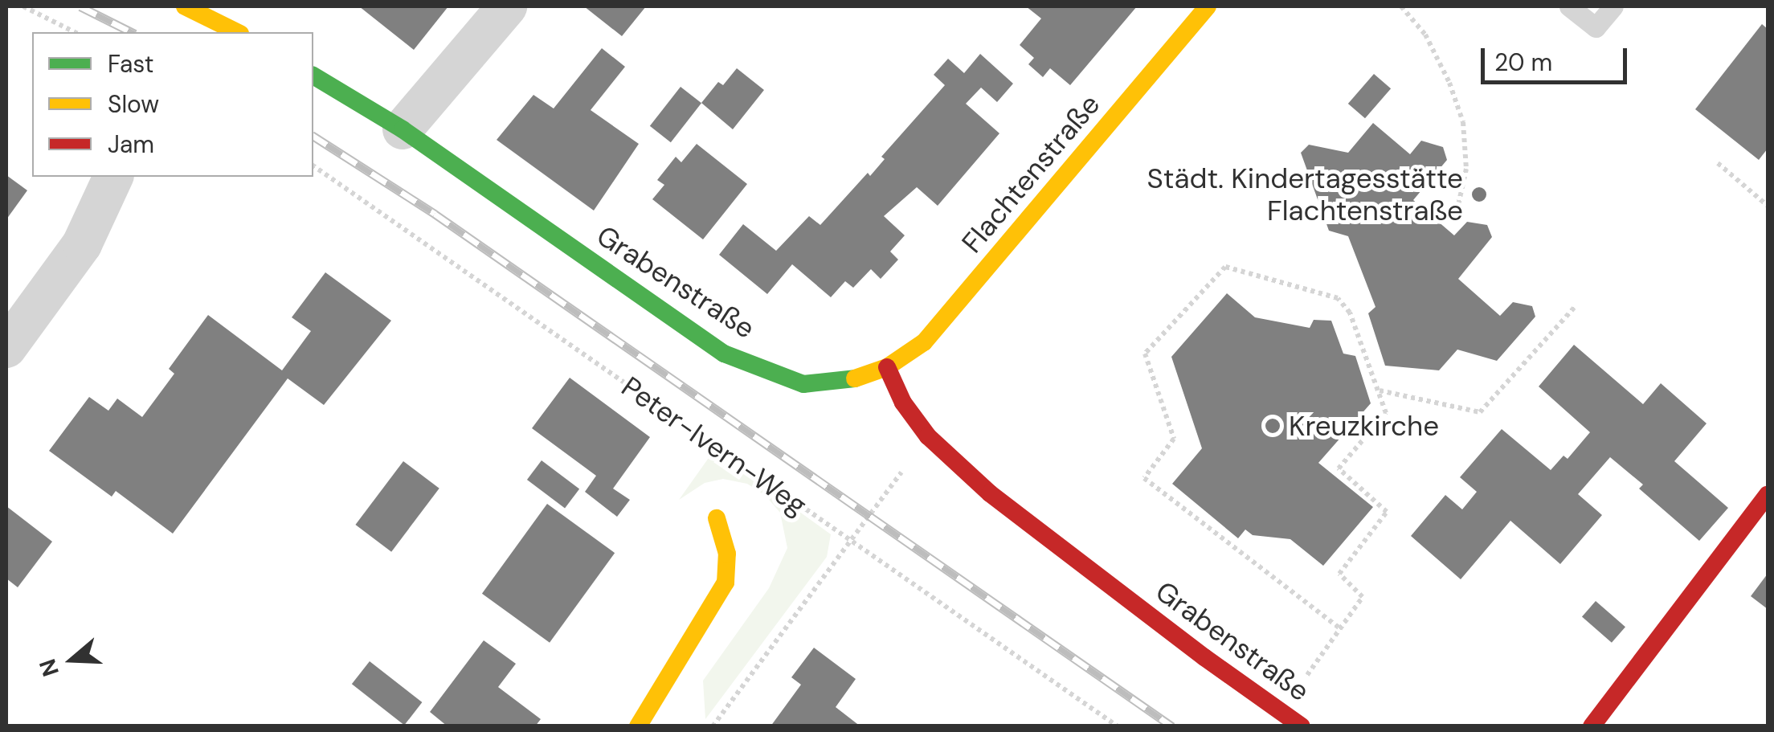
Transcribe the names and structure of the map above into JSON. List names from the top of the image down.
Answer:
{
  "streets": {
    "street": ["Flachtenstraße", "Grabenstraße"],
    "path": ["Peter-Ivern-Weg"]
  },
  "crossings": [
    ["Flachtenstraße", "Grabenstraße"]
  ],
  "places": ["Städt. Kindertagesstätte Flachtenstraße", "Kreuzkirche"],
  "legend": ["Fast", "Slow", "Jam"],
  "scale_bar": "20 m",
  "north": "left"
}
